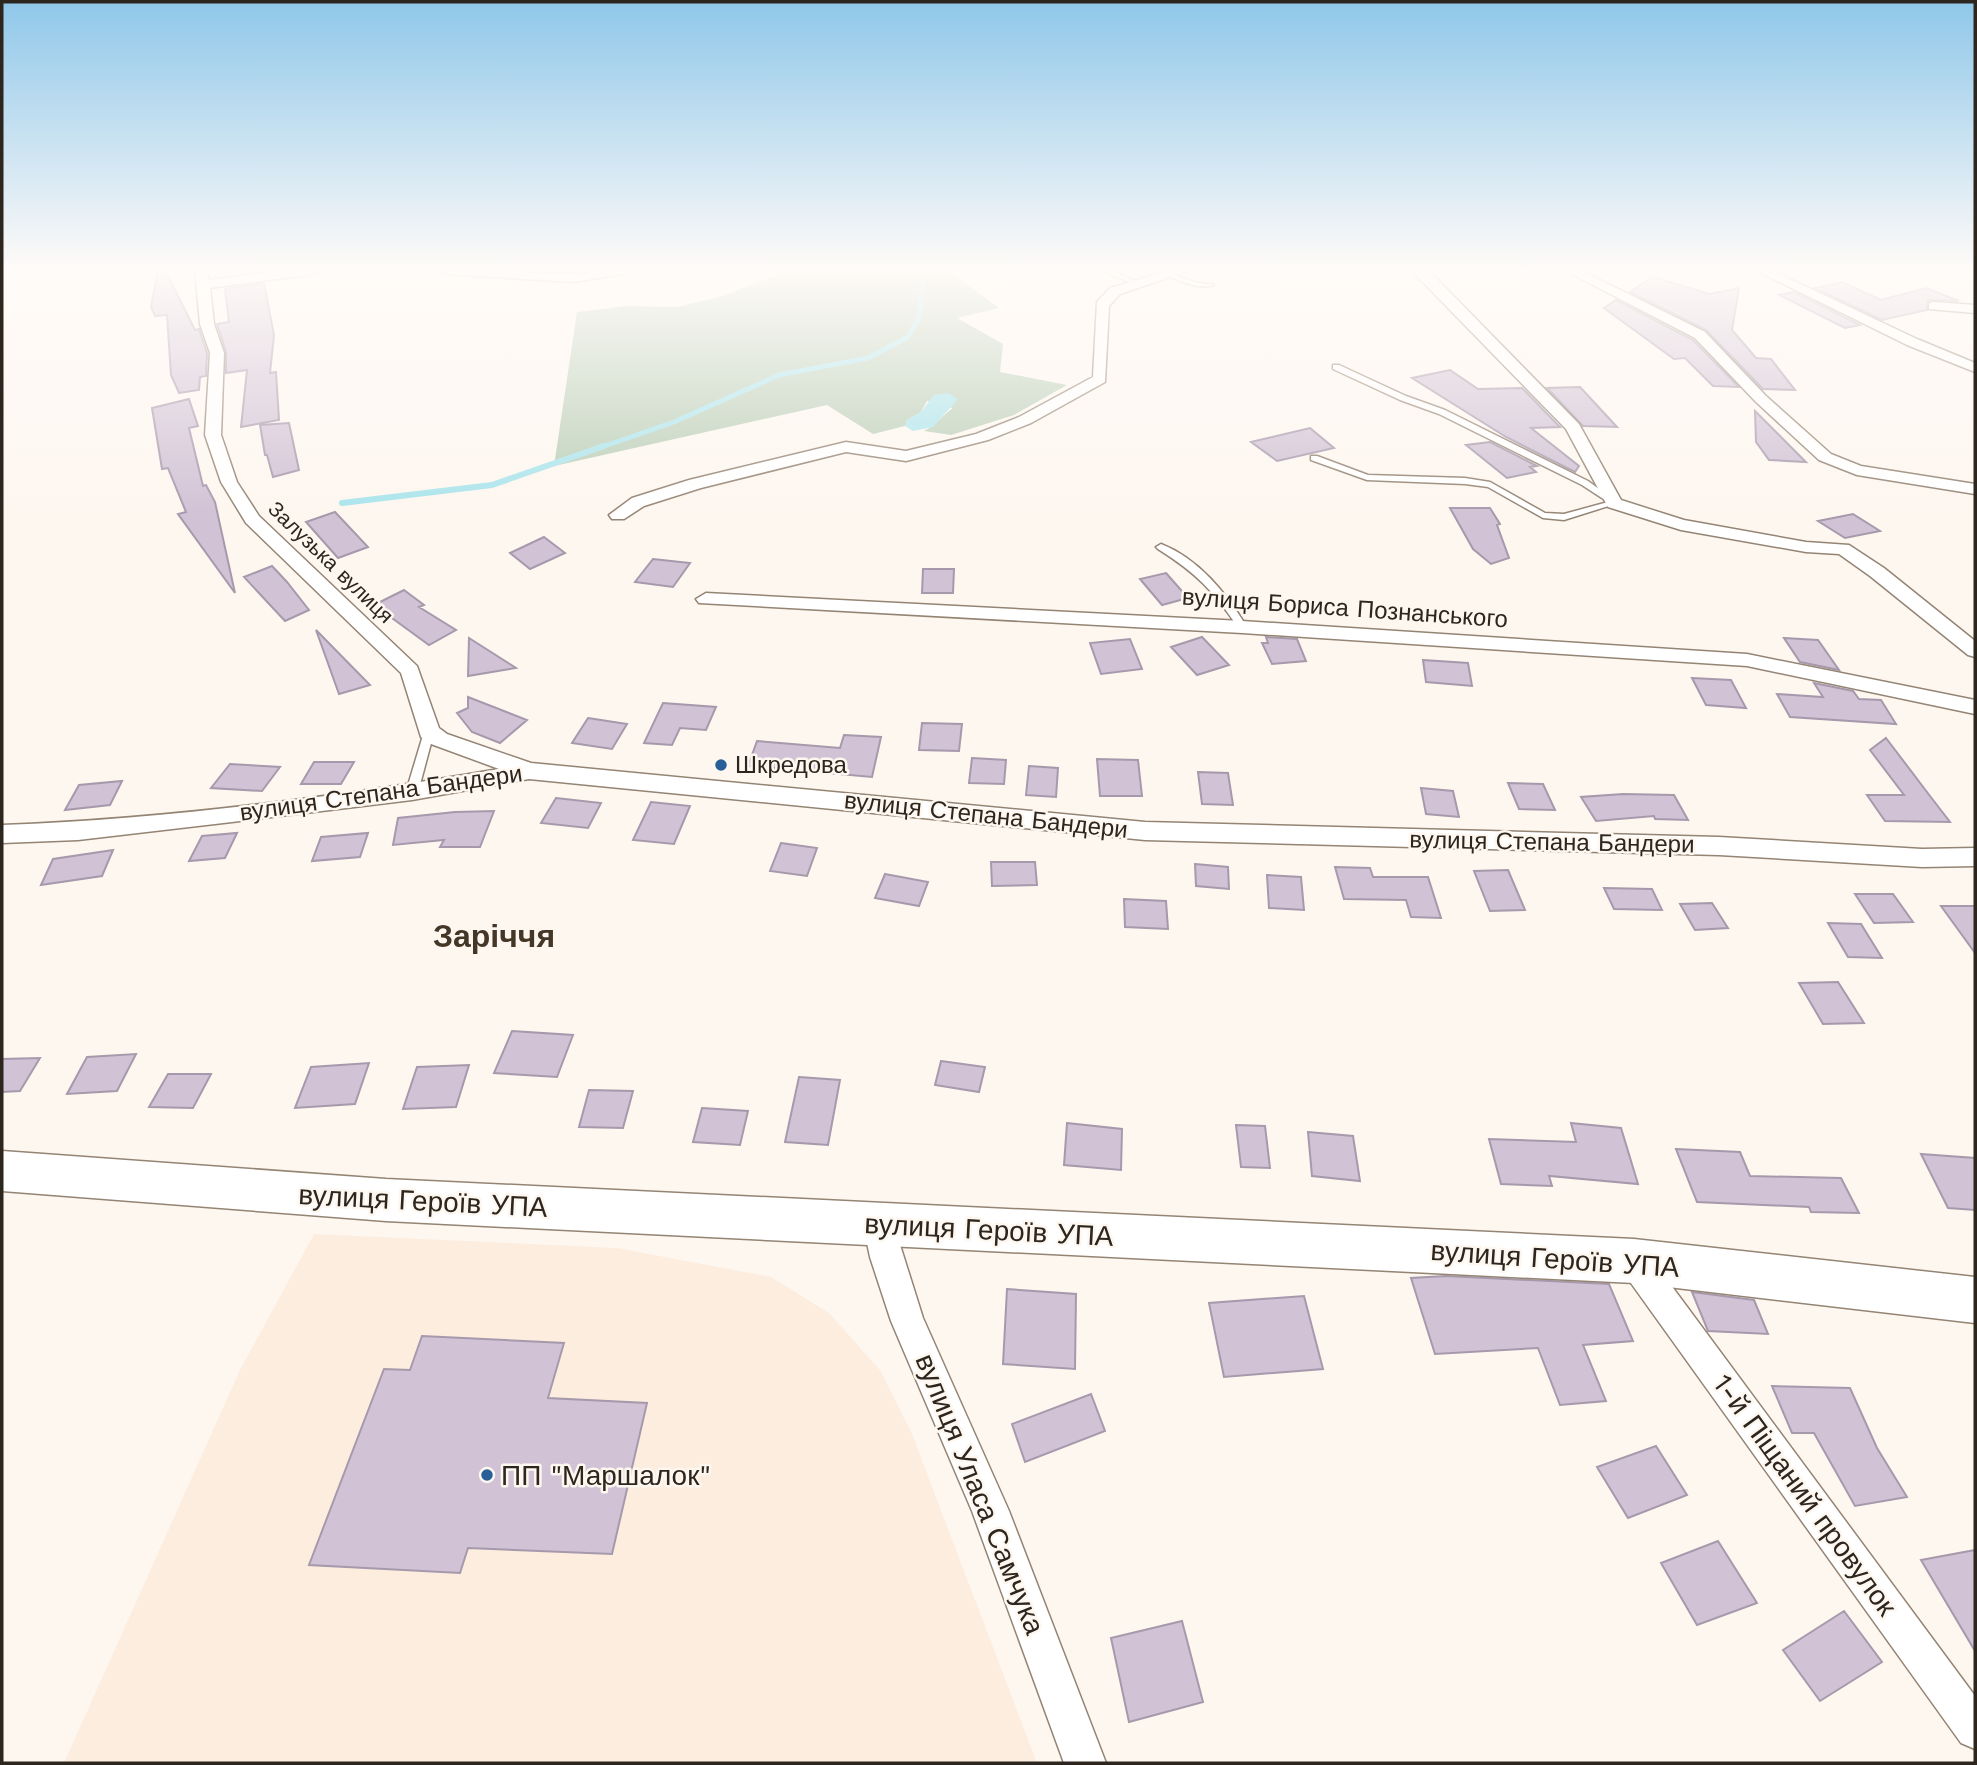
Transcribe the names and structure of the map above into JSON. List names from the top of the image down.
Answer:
{
  "streets": {
    "street": [
      "Залузька вулиця",
      "вулиця Бориса Познанського",
      "вулиця Степана Бандери",
      "вулиця Героїв УПА",
      "вулиця Уласа Самчука",
      "1-й Піщаний провулок"
    ]
  },
  "crossings": [
    ["вулиця Героїв УПА", "вулиця Уласа Самчука"],
    ["вулиця Героїв УПА", "1-й Піщаний провулок"]
  ],
  "districts": ["Заріччя"],
  "places": ["Шкредова", "ПП \"Маршалок\""]
}
